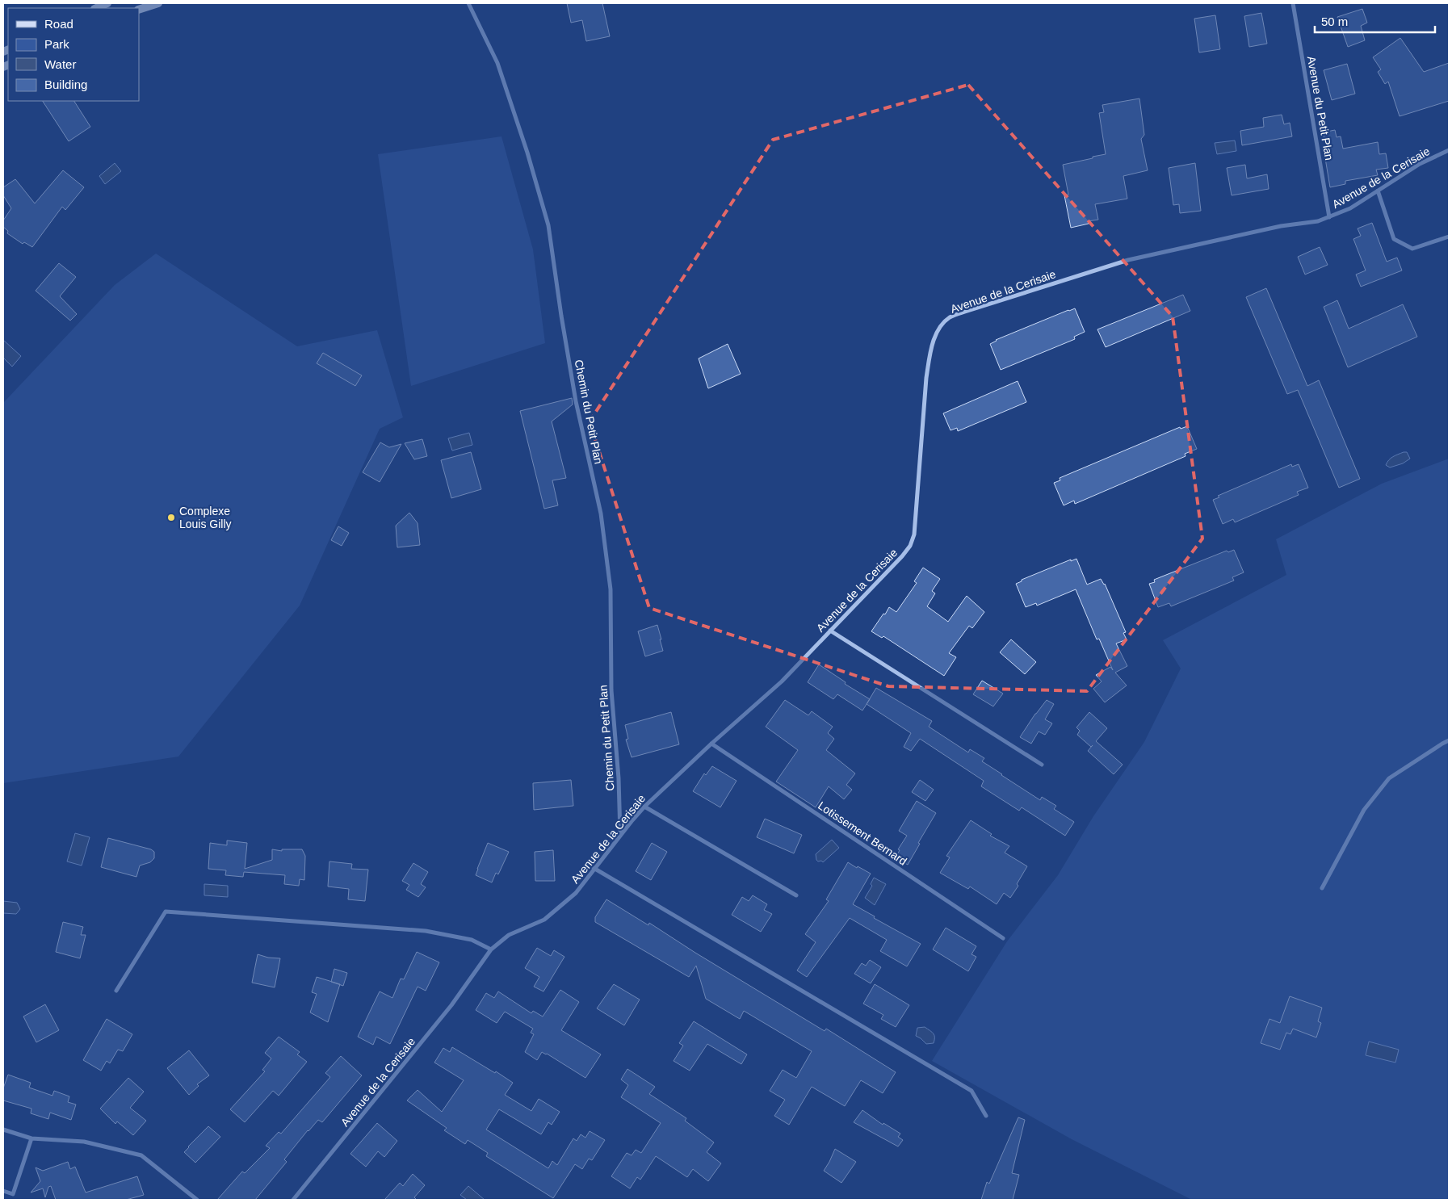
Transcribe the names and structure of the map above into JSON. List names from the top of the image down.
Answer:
{
  "streets": {
    "street": [
      "Avenue du Petit Plan",
      "Avenue de la Cerisaie",
      "Chemin du Petit Plan",
      "Lotissement Bernard"
    ]
  },
  "crossings": [
    ["Avenue du Petit Plan", "Avenue de la Cerisaie"],
    ["Avenue de la Cerisaie", "Chemin du Petit Plan"],
    ["Avenue de la Cerisaie", "Lotissement Bernard"]
  ],
  "places": ["Complexe Louis Gilly"],
  "legend": [
    "Road",
    "Park",
    "Water",
    "Building"
  ],
  "scale_bar": "50 m"
}
